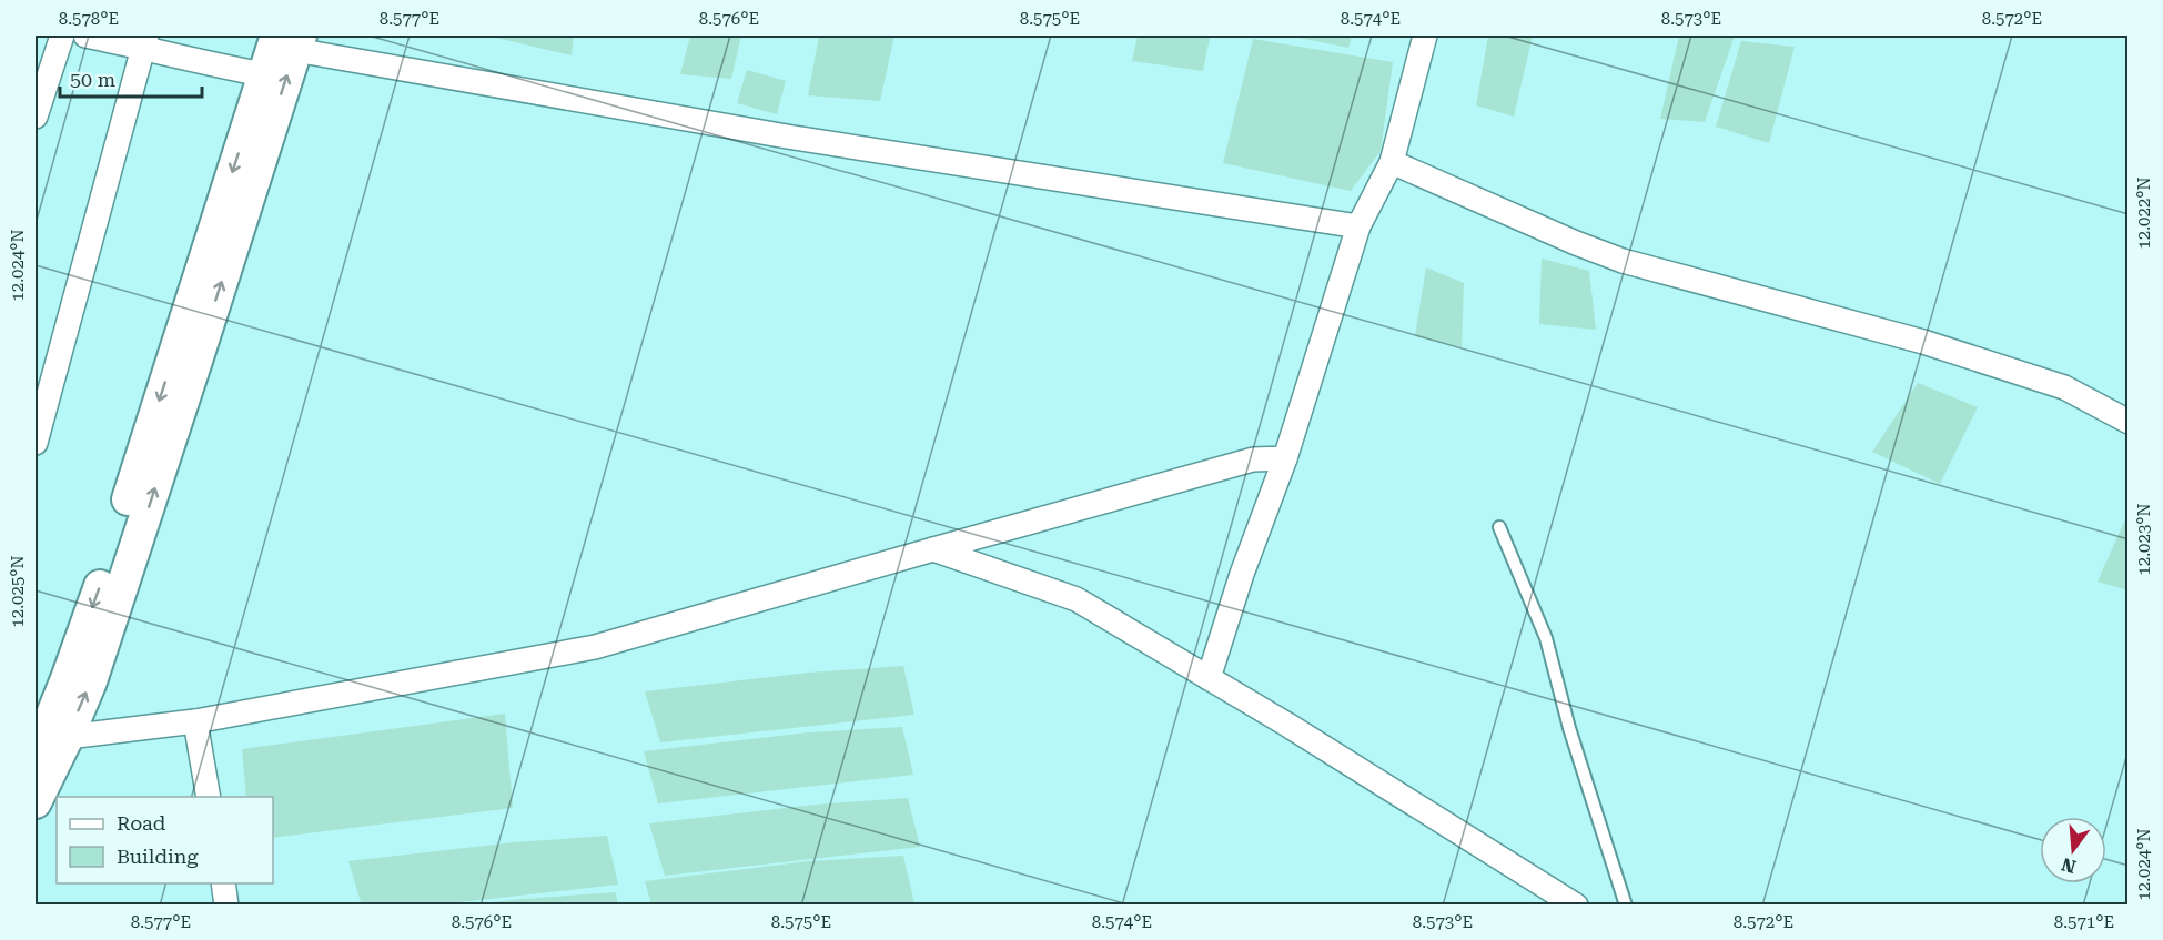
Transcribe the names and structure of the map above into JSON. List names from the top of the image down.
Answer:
{
  "legend": ["Road", "Building"],
  "scale_bar": "50 m",
  "north": "bottom",
  "coordinates": [
    "8.578°E",
    "8.577°E",
    "8.576°E",
    "8.575°E",
    "8.574°E",
    "8.573°E",
    "8.572°E",
    "12.022°N",
    "12.024°N",
    "12.023°N",
    "12.025°N",
    "8.571°E"
  ]
}
